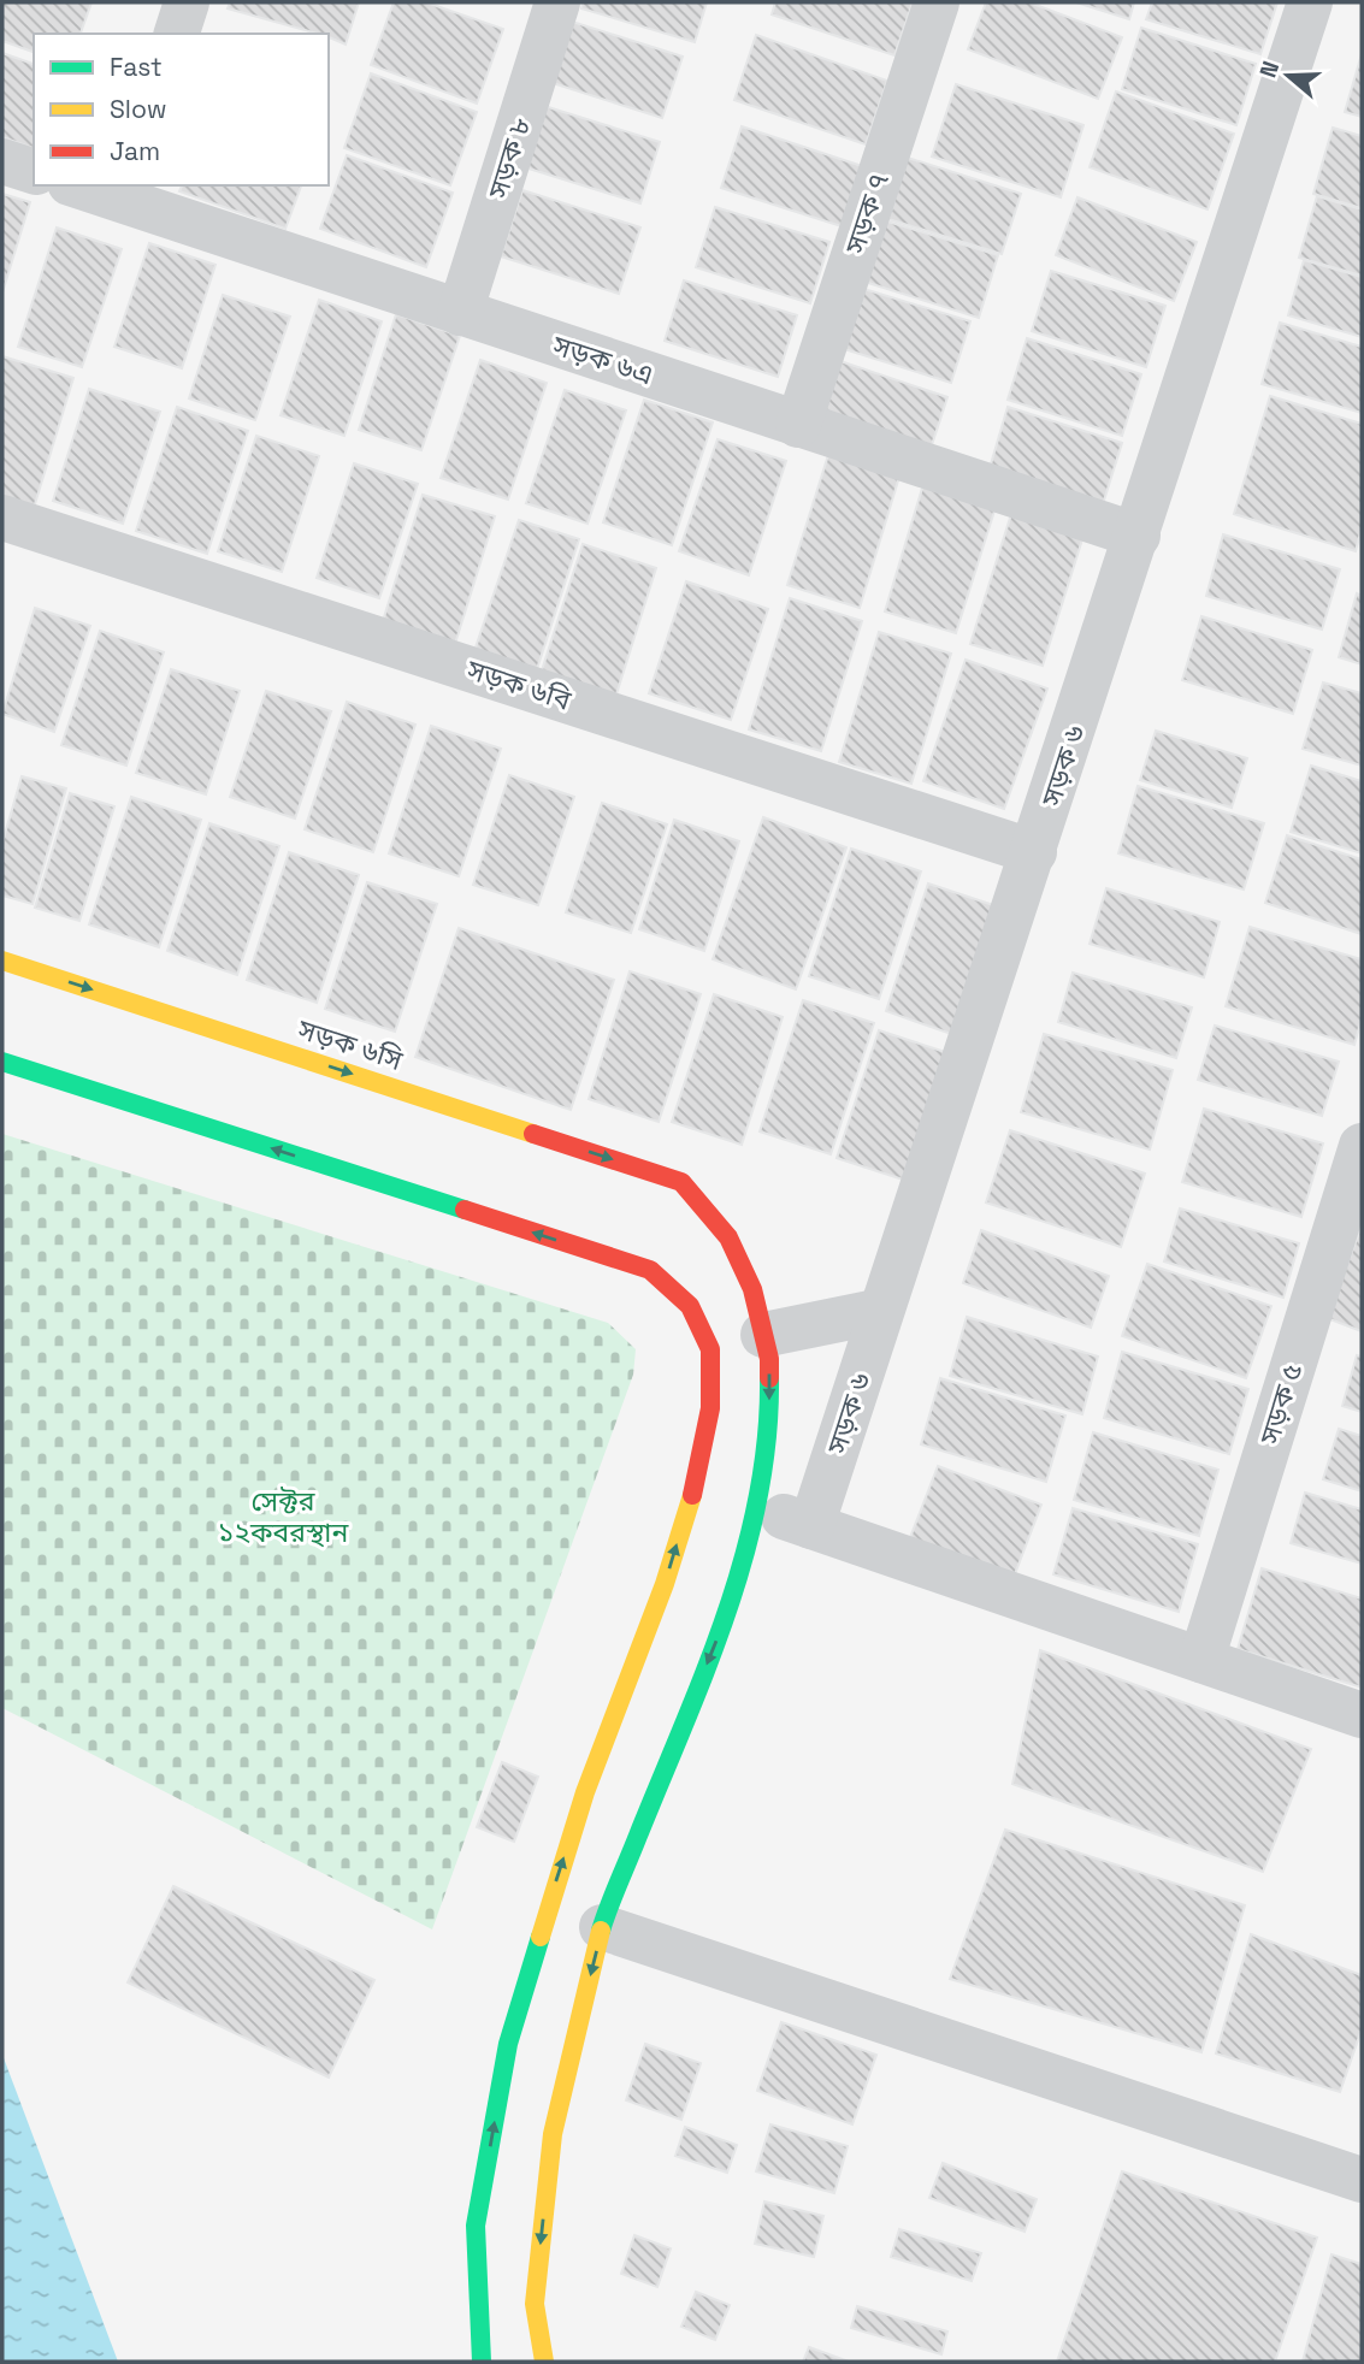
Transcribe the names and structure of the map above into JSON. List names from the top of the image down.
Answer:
{
  "streets": {
    "street": [
      "সড়ক ৮",
      "সড়ক ৭",
      "সড়ক ৬এ",
      "সড়ক ৬বি",
      "সড়ক ৬",
      "সড়ক ৬সি",
      "সড়ক ৫"
    ]
  },
  "crossings": [
    ["সড়ক ৮", "সড়ক ৬এ"],
    ["সড়ক ৭", "সড়ক ৬এ"],
    ["সড়ক ৬এ", "সড়ক ৬"],
    ["সড়ক ৬বি", "সড়ক ৬"]
  ],
  "one_way": ["সড়ক ৬সি"],
  "parks": ["সেক্টর ১২কবরস্থান"],
  "legend": ["Fast", "Slow", "Jam"],
  "north": "left"
}
